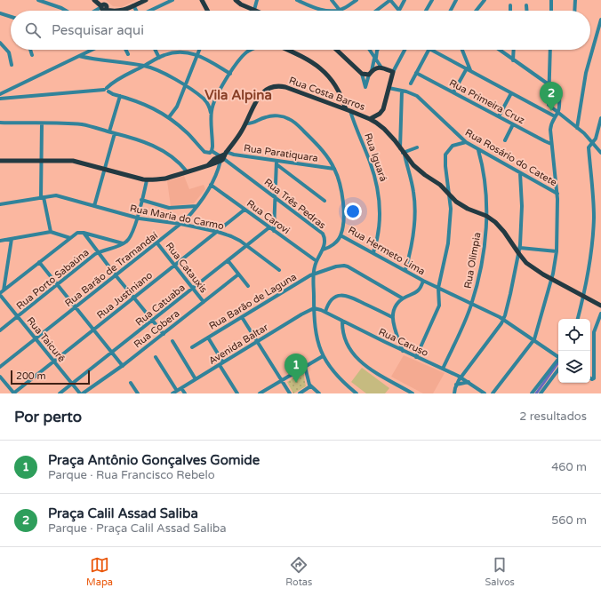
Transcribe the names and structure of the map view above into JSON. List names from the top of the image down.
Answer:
{
  "streets": {
    "main road": ["Rua Costa Barros", "Rua Iguará"],
    "street": [
      "Rua Primeira Cruz",
      "Rua Paratiquara",
      "Rua Rosário do Catete",
      "Rua Três Pedras",
      "Rua Maria do Carmo",
      "Rua Carovi",
      "Rua Hermeto Lima",
      "Rua Olímpia",
      "Rua Catauxis",
      "Rua Barão de Tramandaí",
      "Rua Porto Sabaúna",
      "Rua Justiniano",
      "Rua Barão de Laguna",
      "Rua Catuaba",
      "Rua Cobera",
      "Rua Taicurê",
      "Rua Caruso",
      "Avenida Baltar"
    ]
  },
  "crossings": [
    ["Rua Costa Barros", "Rua Paratiquara"],
    ["Rua Costa Barros", "Rua Iguará"],
    ["Rua Costa Barros", "Rua Três Pedras"],
    ["Rua Costa Barros", "Rua Hermeto Lima"],
    ["Rua Costa Barros", "Rua Olímpia"],
    ["Rua Costa Barros", "Rua Barão de Tramandaí"],
    ["Rua Paratiquara", "Rua Três Pedras"],
    ["Rua Paratiquara", "Rua Hermeto Lima"],
    ["Rua Paratiquara", "Rua Barão de Tramandaí"],
    ["Rua Iguará", "Rua Hermeto Lima"],
    ["Rua Rosário do Catete", "Rua Olímpia"],
    ["Rua Três Pedras", "Rua Barão de Tramandaí"],
    ["Rua Maria do Carmo", "Rua Barão de Tramandaí"],
    ["Rua Maria do Carmo", "Rua Justiniano"],
    ["Rua Maria do Carmo", "Rua Catuaba"],
    ["Rua Carovi", "Rua Barão de Tramandaí"],
    ["Rua Carovi", "Rua Justiniano"],
    ["Rua Carovi", "Rua Catuaba"],
    ["Rua Hermeto Lima", "Rua Olímpia"],
    ["Rua Olímpia", "Rua Caruso"],
    ["Rua Catauxis", "Rua Barão de Tramandaí"],
    ["Rua Catauxis", "Rua Justiniano"],
    ["Rua Catauxis", "Rua Catuaba"],
    ["Rua Catauxis", "Rua Cobera"],
    ["Rua Barão de Tramandaí", "Rua Taicurê"],
    ["Rua Porto Sabaúna", "Rua Taicurê"],
    ["Rua Justiniano", "Rua Taicurê"],
    ["Rua Barão de Laguna", "Avenida Baltar"],
    ["Rua Catuaba", "Rua Taicurê"],
    ["Rua Cobera", "Rua Taicurê"],
    ["Rua Caruso", "Avenida Baltar"]
  ],
  "districts": ["Vila Alpina"],
  "scale_bar": "200 m",
  "page": {
    "search": "Pesquisar aqui",
    "pins": ["2", "1"],
    "scale": "200 m",
    "heading": ["Por perto", "2 resultados"],
    "list": [
      {
        "mark": "1",
        "name": "Praça Antônio Gonçalves Gomide",
        "note": "Parque · Rua Francisco Rebelo",
        "value": "460 m"
      },
      {
        "mark": "2",
        "name": "Praça Calil Assad Saliba",
        "note": "Parque · Praça Calil Assad Saliba",
        "value": "560 m"
      }
    ],
    "nav": ["Mapa", "Rotas", "Salvos"]
  }
}
